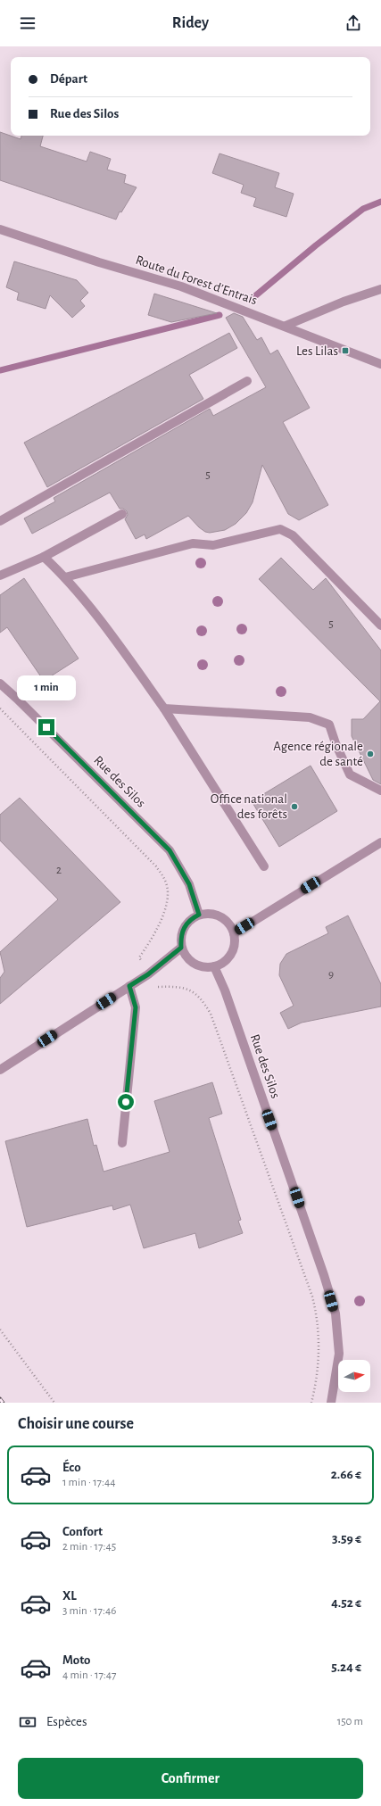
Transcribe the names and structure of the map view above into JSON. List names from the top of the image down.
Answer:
{
  "streets": {
    "street": ["Route du Forest d'Entrais", "Rue des Silos"]
  },
  "places": {
    "transit": ["Les Lilas"],
    "other": ["Agence régionale de santé", "Office national des forêts"]
  },
  "house_numbers": [
    "5",
    "5",
    "2",
    "9"
  ],
  "north": "right",
  "page": {
    "header": "Ridey",
    "banner": ["Départ", "Rue des Silos"],
    "bubble": "1 min",
    "heading": "Choisir une course",
    "list": [
      {
        "name": "Éco",
        "note": "1 min · 17:44",
        "value": "2.66 €"
      },
      {
        "name": "Confort",
        "note": "2 min · 17:45",
        "value": "3.59 €"
      },
      {
        "name": "XL",
        "note": "3 min · 17:46",
        "value": "4.52 €"
      },
      {
        "name": "Moto",
        "note": "4 min · 17:47",
        "value": "5.24 €"
      }
    ],
    "pay": ["Espèces", "150 m"],
    "buttons": "Confirmer"
  }
}
